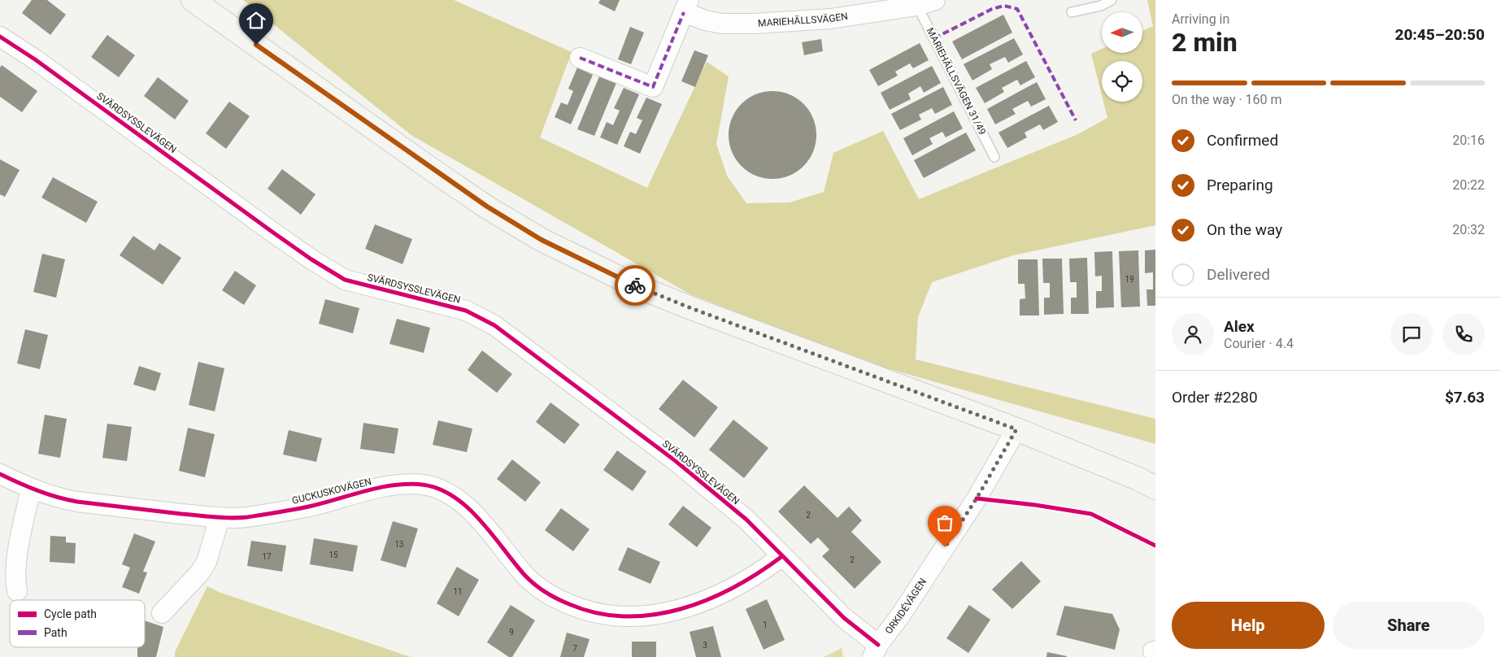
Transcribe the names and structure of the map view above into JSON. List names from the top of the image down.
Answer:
{
  "streets": {
    "street": [
      "MARIEHÄLLSVÄGEN",
      "SVÄRDSYSSLEVÄGEN",
      "GUCKUSKOVÄGEN",
      "ORKIDÉVÄGEN"
    ],
    "lane": ["MARIEHÄLLSVÄGEN 31/49"]
  },
  "crossings": [
    ["MARIEHÄLLSVÄGEN", "MARIEHÄLLSVÄGEN 31/49"],
    ["SVÄRDSYSSLEVÄGEN", "GUCKUSKOVÄGEN"],
    ["SVÄRDSYSSLEVÄGEN", "ORKIDÉVÄGEN"]
  ],
  "house_numbers": [
    "19",
    "2",
    "13",
    "15",
    "17",
    "2",
    "11",
    "1",
    "9",
    "3",
    "7"
  ],
  "legend": ["Cycle path", "Path"],
  "north": "left",
  "page": {
    "heading": ["2 min", "Arriving in", "20:45–20:50"],
    "panel": [
      "Alex",
      "Courier · 4.4",
      "Order #2280",
      "$7.63"
    ],
    "bar": "On the way · 160 m",
    "list": [
      ["Confirmed", "20:16"],
      ["Preparing", "20:22"],
      ["On the way", "20:32"],
      "Delivered"
    ],
    "buttons": ["Help", "Share"]
  }
}
